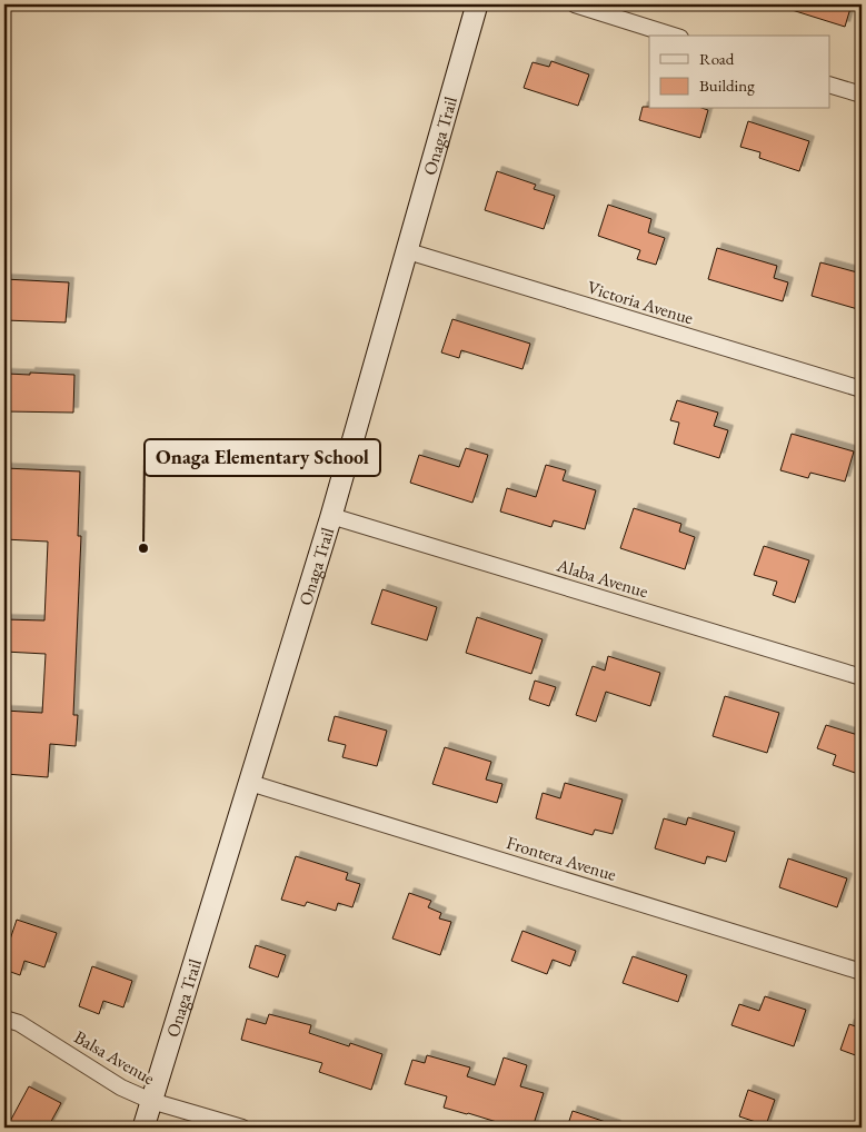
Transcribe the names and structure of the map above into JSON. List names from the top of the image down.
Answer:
{
  "streets": {
    "street": [
      "Onaga Trail",
      "Victoria Avenue",
      "Alaba Avenue",
      "Frontera Avenue",
      "Balsa Avenue"
    ]
  },
  "crossings": [
    ["Onaga Trail", "Victoria Avenue"],
    ["Onaga Trail", "Alaba Avenue"],
    ["Onaga Trail", "Frontera Avenue"],
    ["Onaga Trail", "Balsa Avenue"]
  ],
  "places": ["Onaga Elementary School"],
  "legend": ["Road", "Building"]
}
